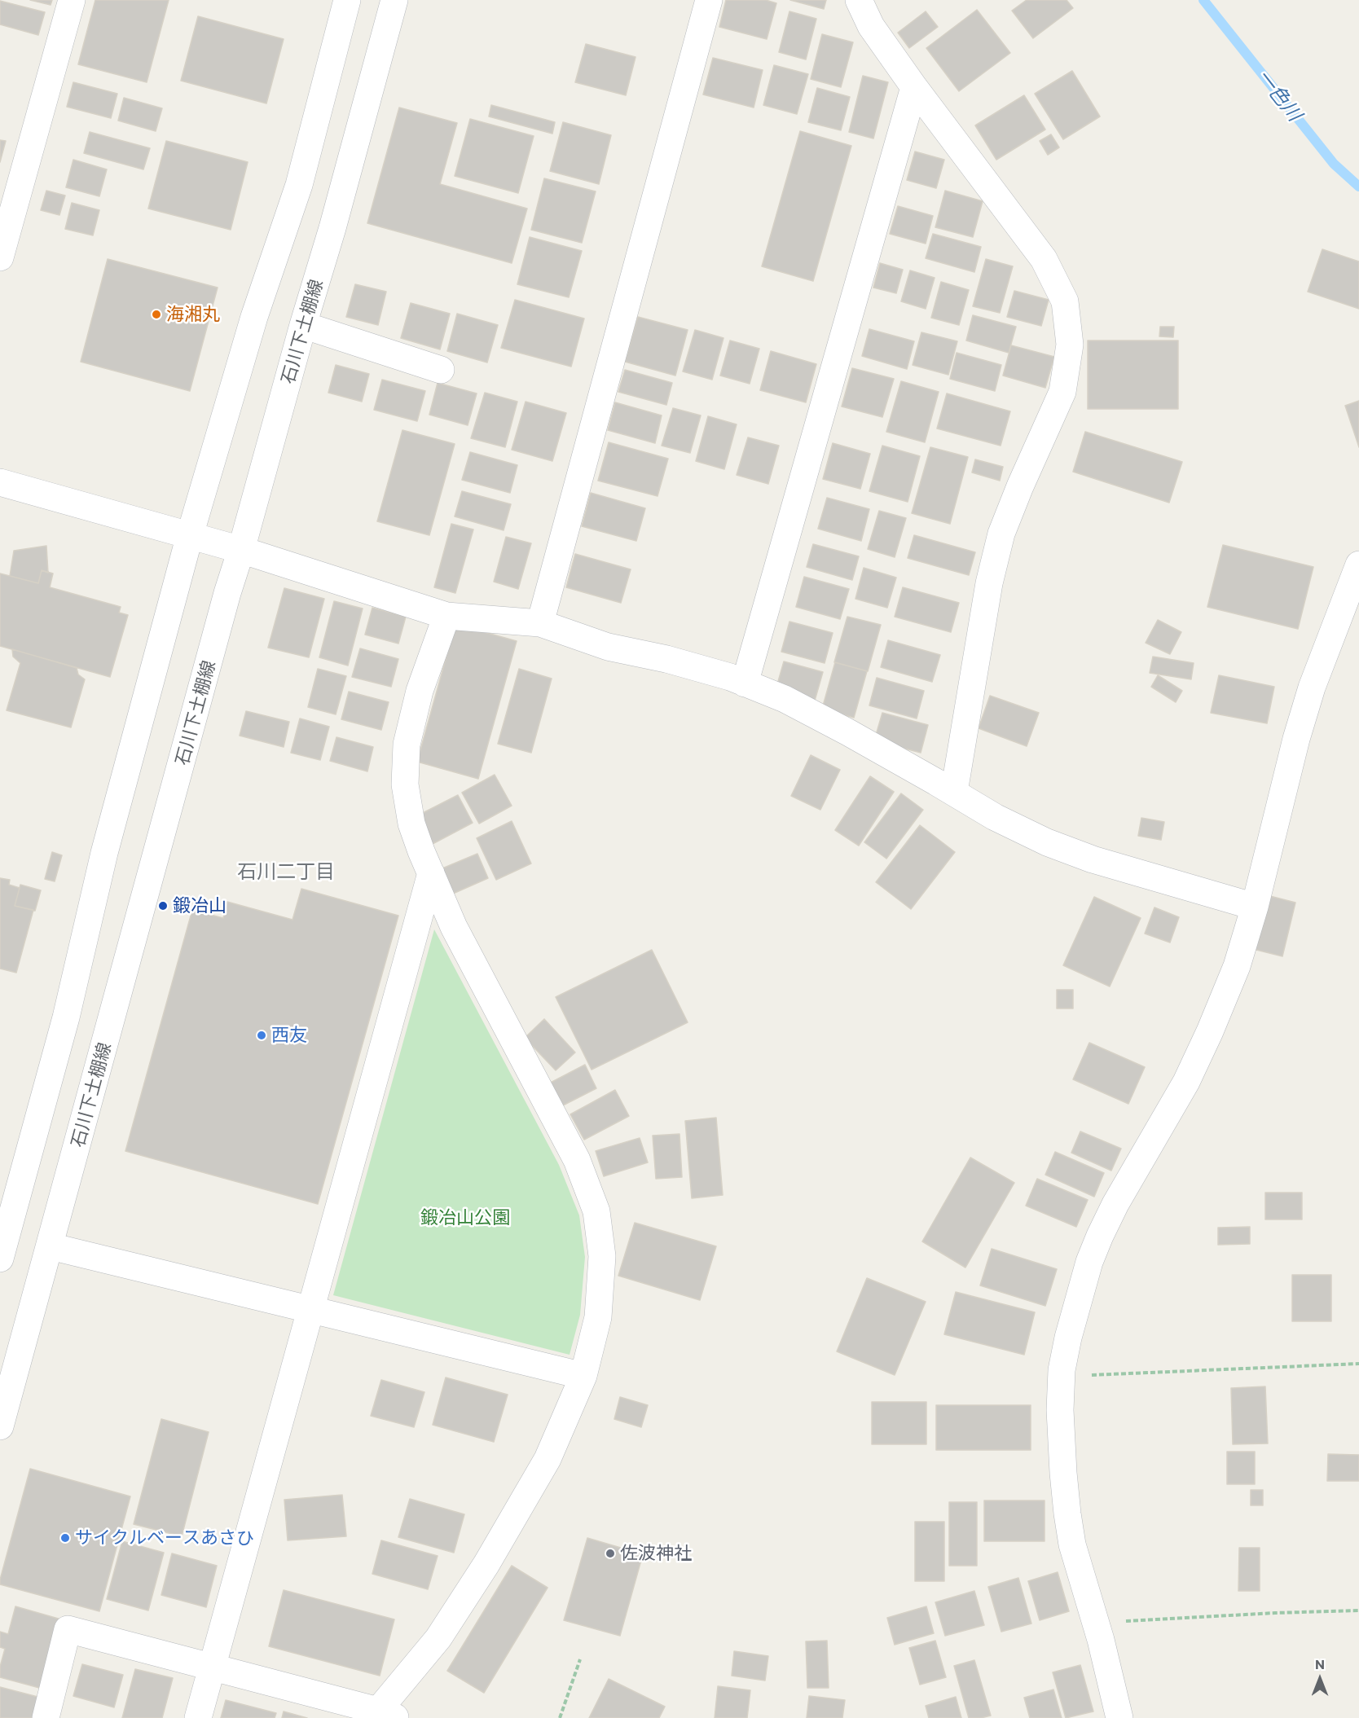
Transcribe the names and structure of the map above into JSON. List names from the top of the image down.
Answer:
{
  "streets": {
    "street": ["石川下土棚線"]
  },
  "districts": ["石川二丁目"],
  "water": ["一色川"],
  "parks": ["鍛冶山公園"],
  "places": [
    "海湘丸",
    "鍛冶山",
    "西友",
    "サイクルベースあさひ",
    "佐波神社"
  ],
  "north": "top"
}
